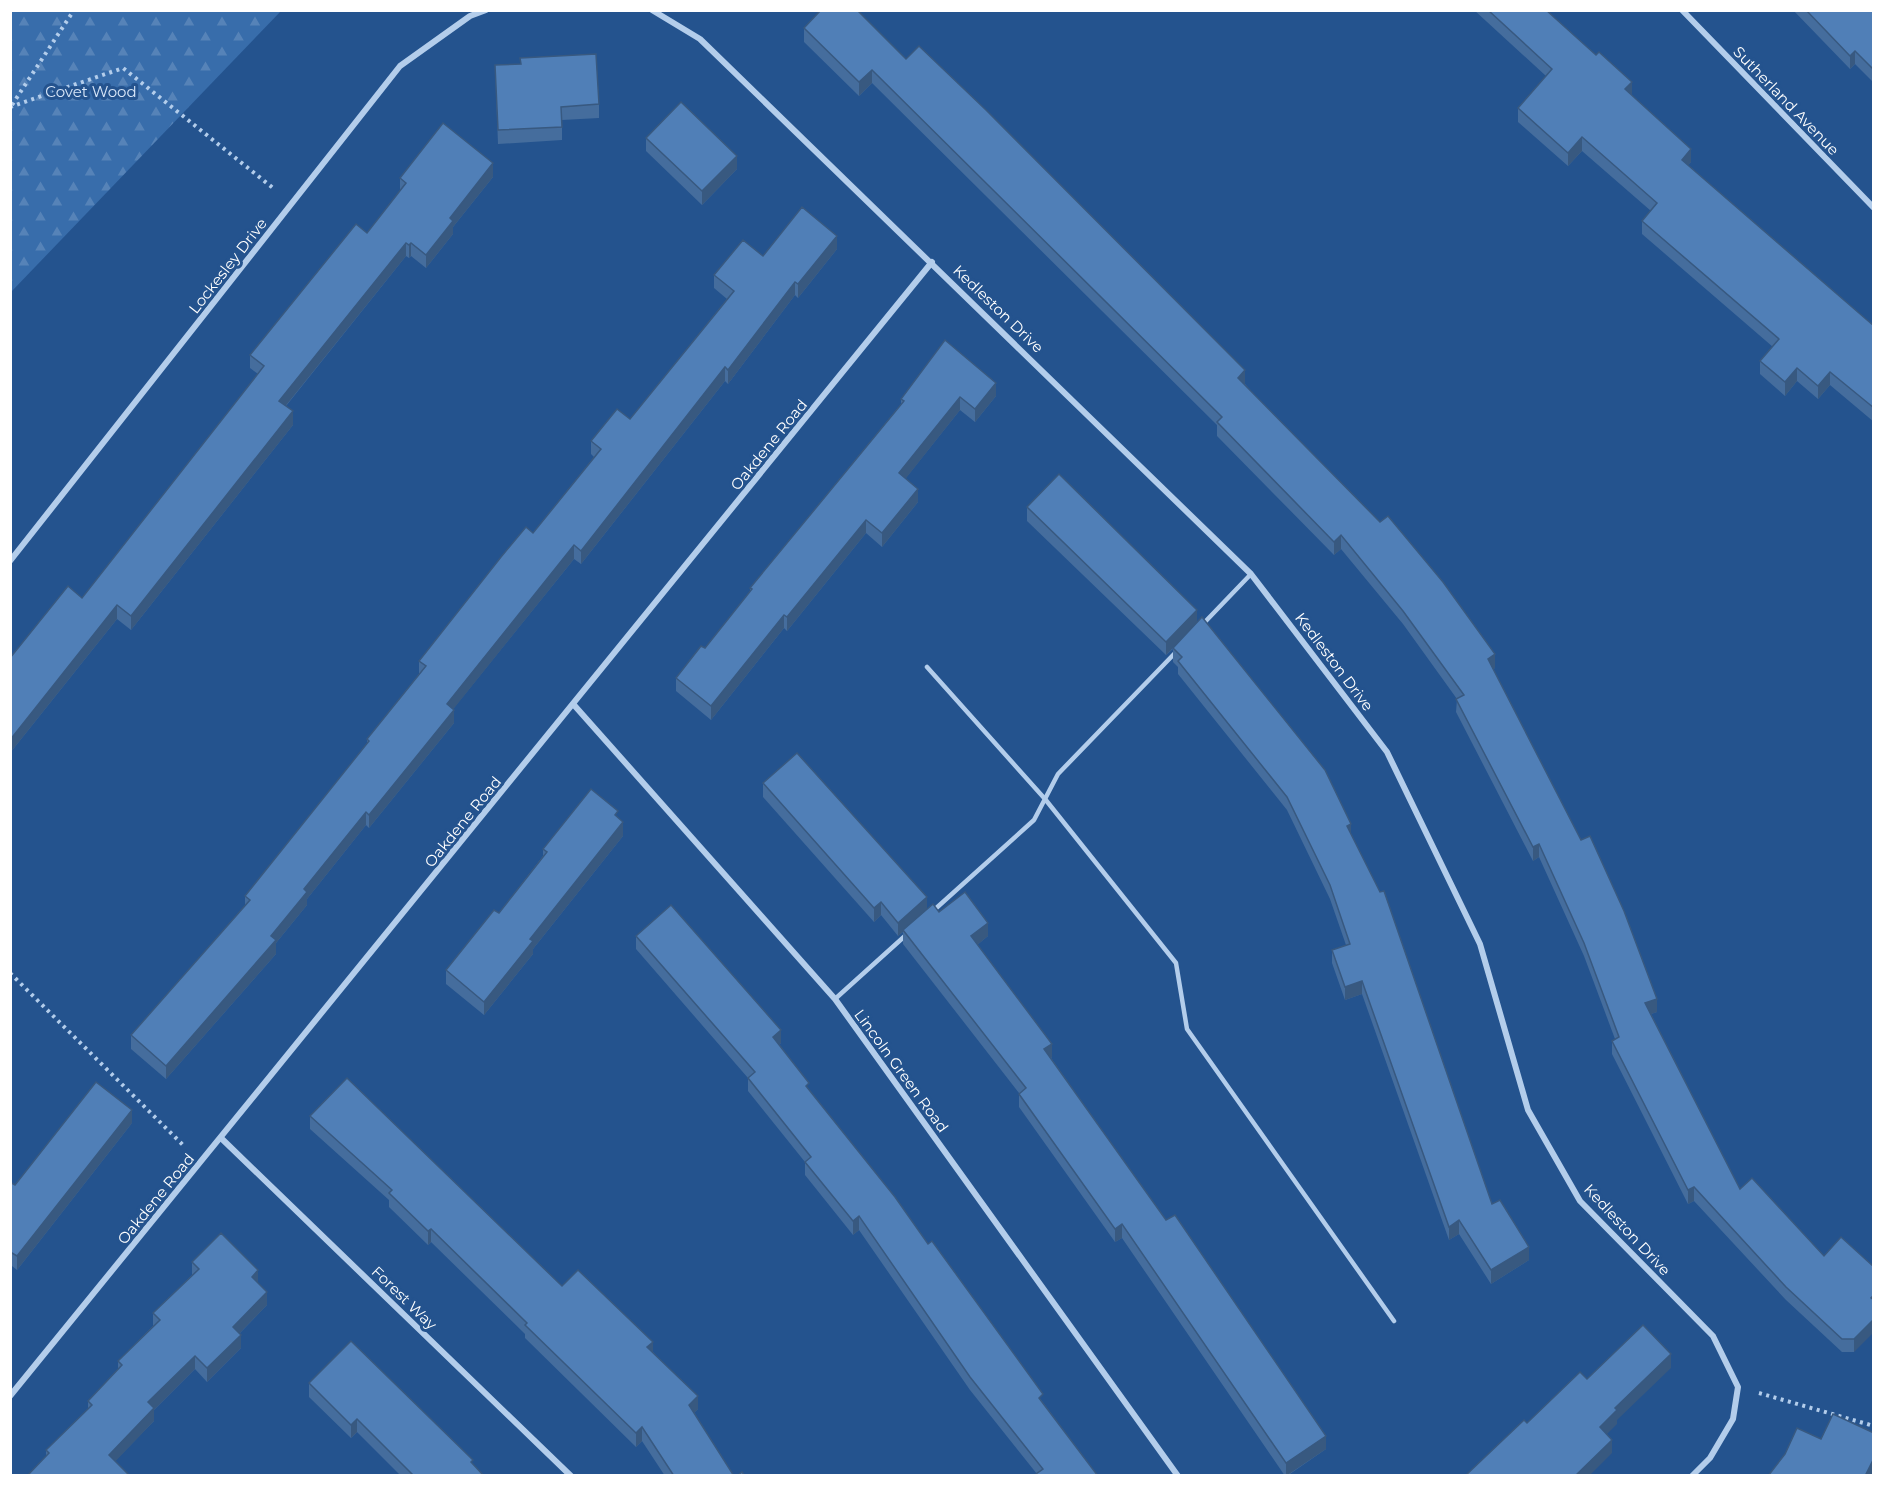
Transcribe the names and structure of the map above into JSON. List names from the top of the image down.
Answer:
{
  "streets": {
    "street": [
      "Sutherland Avenue",
      "Lockesley Drive",
      "Kedleston Drive",
      "Oakdene Road",
      "Lincoln Green Road",
      "Forest Way"
    ]
  },
  "crossings": [
    ["Kedleston Drive", "Oakdene Road"],
    ["Oakdene Road", "Lincoln Green Road"],
    ["Oakdene Road", "Forest Way"]
  ],
  "parks": ["Covet Wood"]
}
